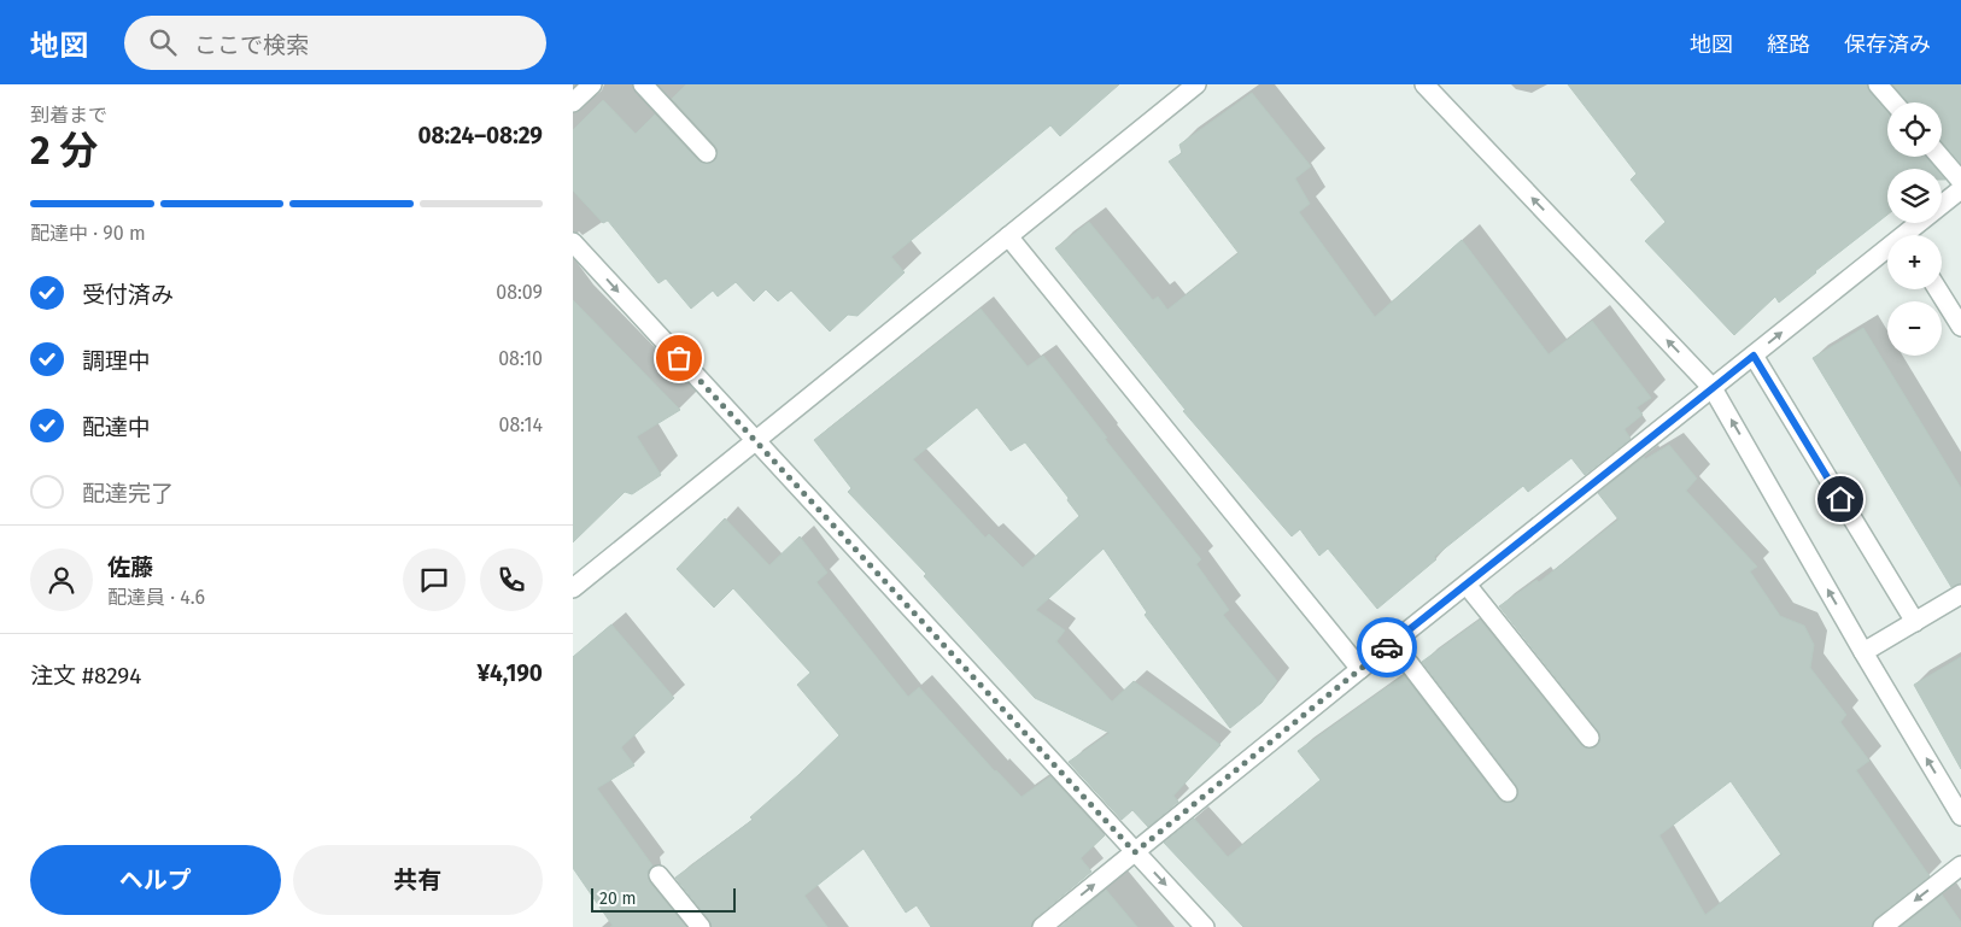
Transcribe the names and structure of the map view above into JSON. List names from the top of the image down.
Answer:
{
  "scale_bar": "20 m",
  "page": {
    "header": "地図",
    "search": "ここで検索",
    "nav": ["地図", "経路", "保存済み"],
    "heading": ["2 分", "到着まで", "08:24–08:29"],
    "panel": [
      "佐藤",
      "配達員 · 4.6",
      "注文 #8294",
      "¥4,190"
    ],
    "map_buttons": ["+", "−"],
    "bar": "配達中 · 90 m",
    "list": [
      ["受付済み", "08:09"],
      ["調理中", "08:10"],
      ["配達中", "08:14"],
      "配達完了"
    ],
    "buttons": ["ヘルプ", "共有"],
    "scale": "20 m"
  }
}
